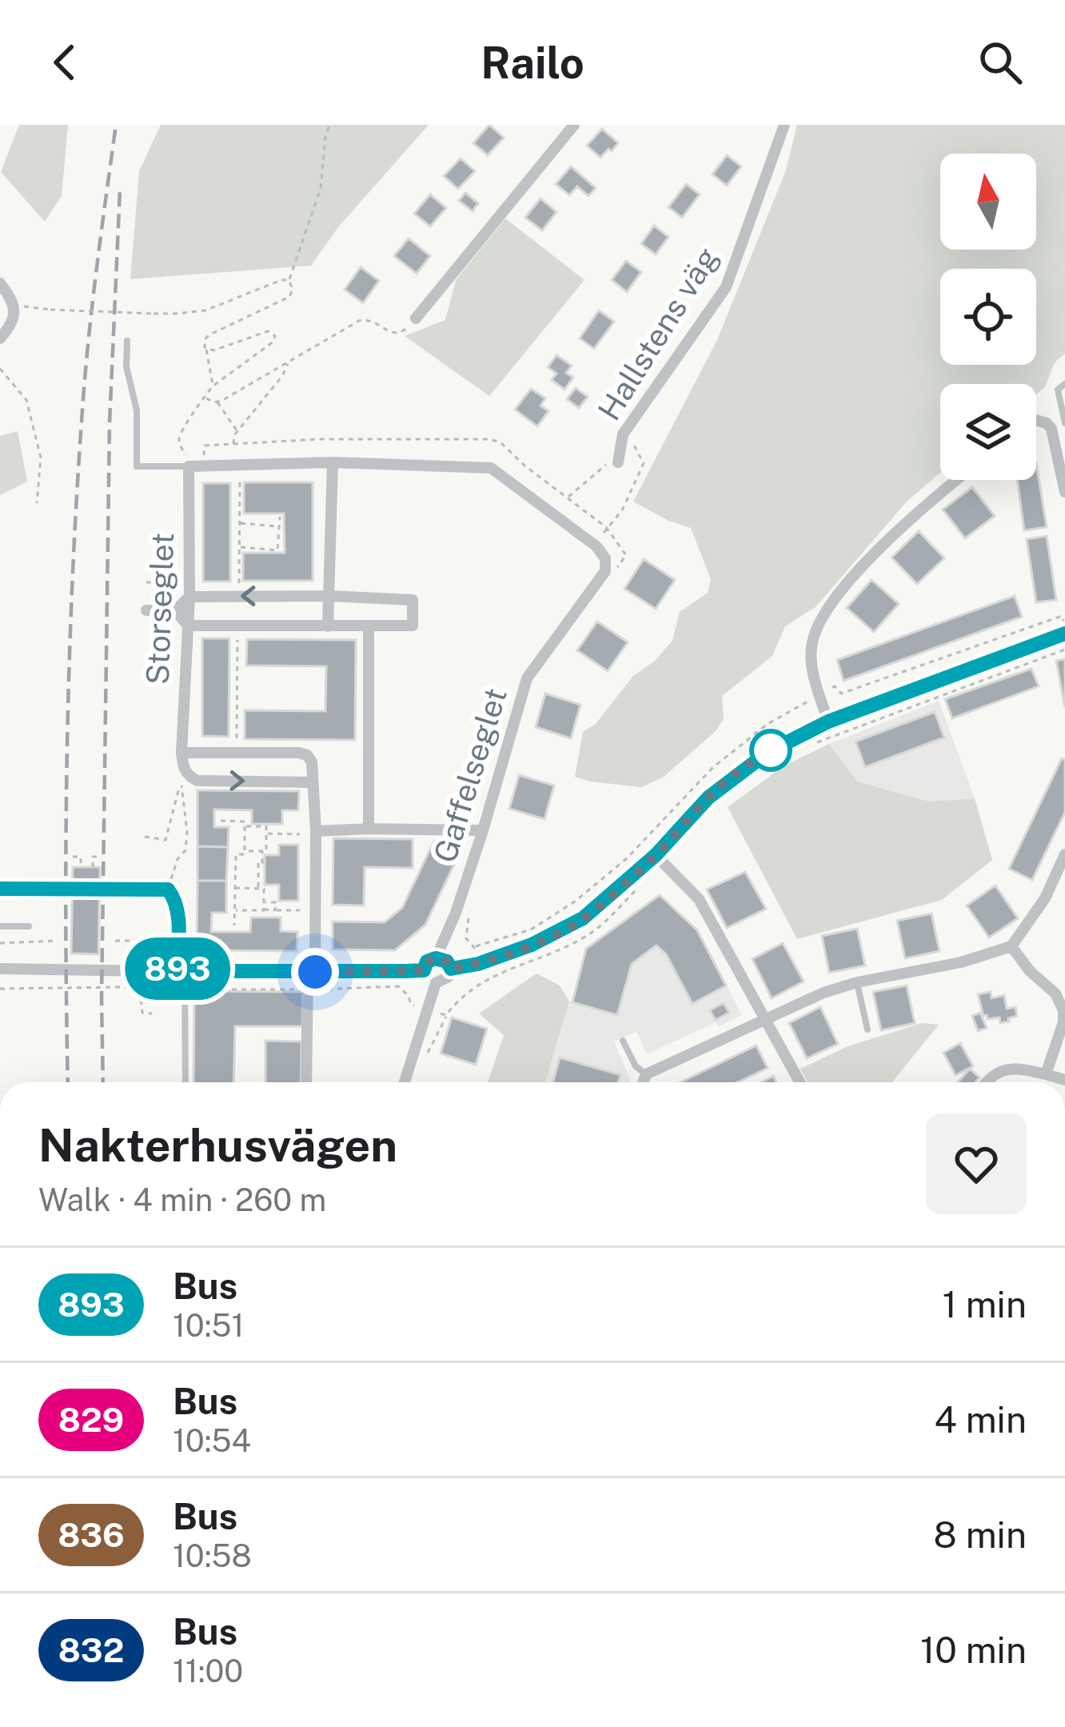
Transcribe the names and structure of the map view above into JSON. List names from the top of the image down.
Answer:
{
  "streets": {
    "street": ["Hallstens väg", "Storseglet", "Gaffelseglet"]
  },
  "lines": ["bus line 893"],
  "north": "top",
  "page": {
    "header": "Railo",
    "on_map": "893",
    "heading": ["Nakterhusvägen", "Walk · 4 min · 260 m"],
    "list": [
      {
        "mark": "893",
        "name": "Bus",
        "note": "10:51",
        "value": "1 min"
      },
      {
        "mark": "829",
        "name": "Bus",
        "note": "10:54",
        "value": "4 min"
      },
      {
        "mark": "836",
        "name": "Bus",
        "note": "10:58",
        "value": "8 min"
      },
      {
        "mark": "832",
        "name": "Bus",
        "note": "11:00",
        "value": "10 min"
      }
    ]
  }
}
